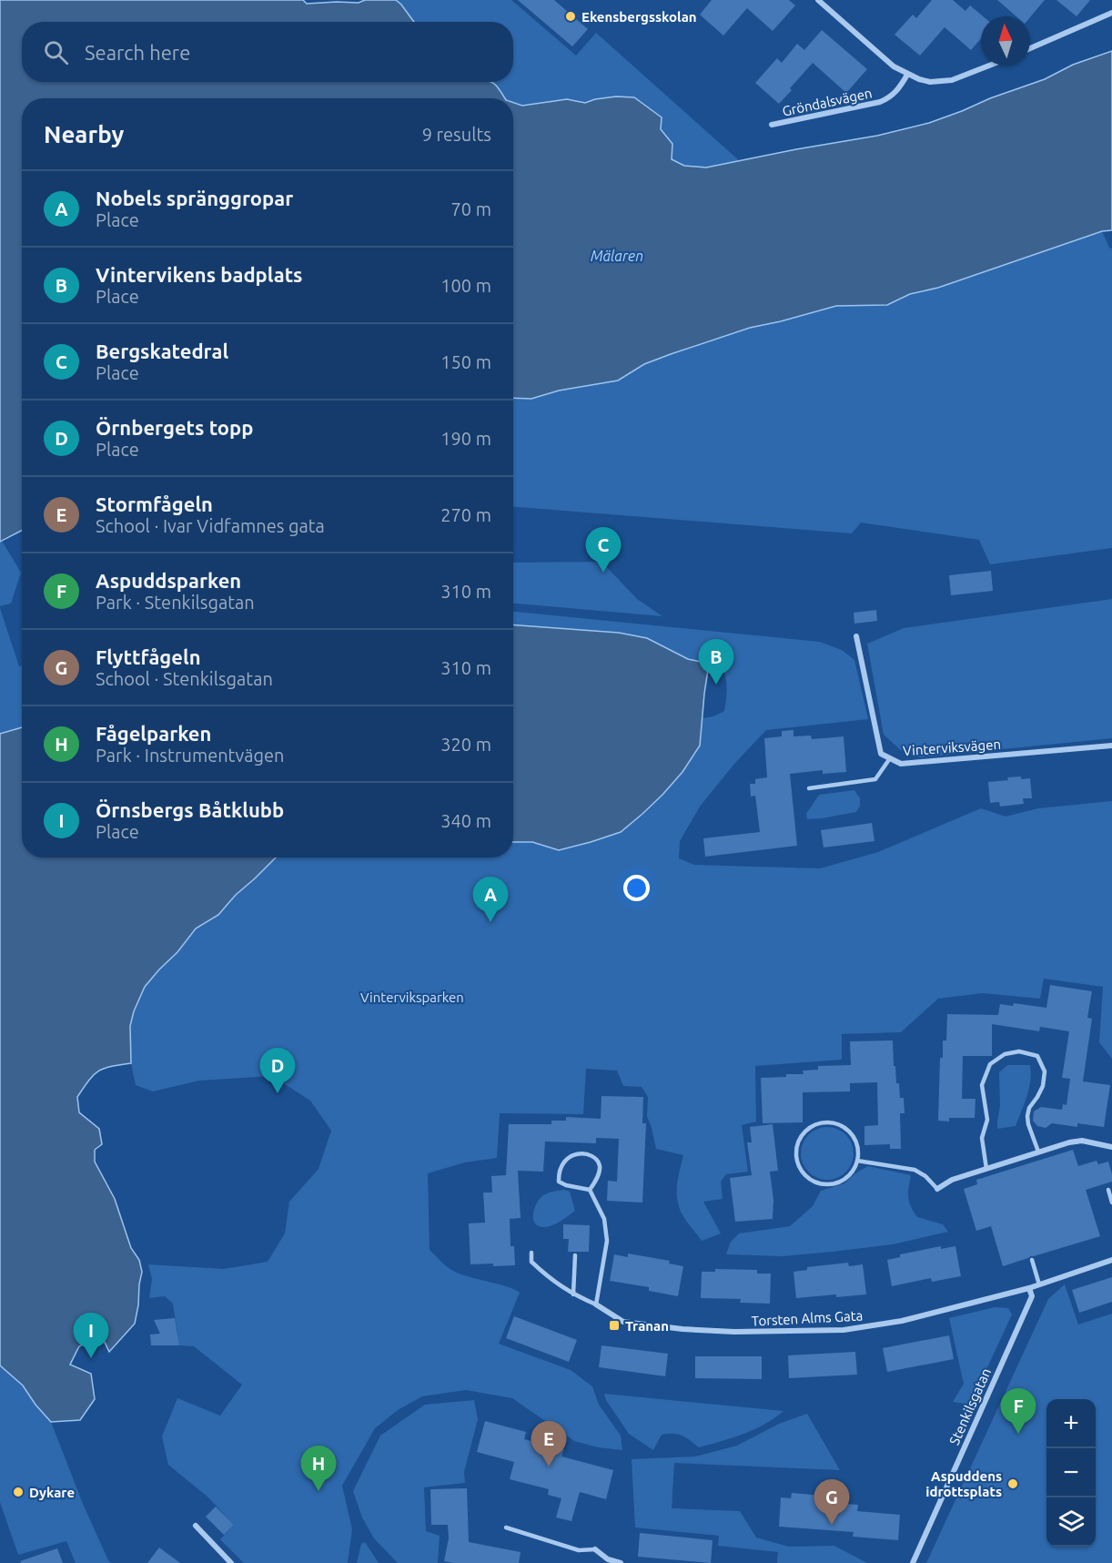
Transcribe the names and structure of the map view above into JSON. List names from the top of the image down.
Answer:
{
  "streets": {
    "street": [
      "Gröndalsvägen",
      "Vinterviksvägen",
      "Torsten Alms Gata",
      "Stenkilsgatan"
    ]
  },
  "crossings": [
    ["Torsten Alms Gata", "Stenkilsgatan"]
  ],
  "water": ["Mälaren"],
  "parks": ["Vinterviksparken"],
  "places": {
    "other": ["Ekensbergsskolan", "Aspuddens idrottsplats", "Dykare"],
    "transit": ["Tranan"]
  },
  "north": "top",
  "page": {
    "search": "Search here",
    "heading": ["Nearby", "9 results"],
    "list": [
      {
        "mark": "A",
        "name": "Nobels spränggropar",
        "note": "Place",
        "value": "70 m"
      },
      {
        "mark": "B",
        "name": "Vintervikens badplats",
        "note": "Place",
        "value": "100 m"
      },
      {
        "mark": "C",
        "name": "Bergskatedral",
        "note": "Place",
        "value": "150 m"
      },
      {
        "mark": "D",
        "name": "Örnbergets topp",
        "note": "Place",
        "value": "190 m"
      },
      {
        "mark": "E",
        "name": "Stormfågeln",
        "note": "School · Ivar Vidfamnes gata",
        "value": "270 m"
      },
      {
        "mark": "F",
        "name": "Aspuddsparken",
        "note": "Park · Stenkilsgatan",
        "value": "310 m"
      },
      {
        "mark": "G",
        "name": "Flyttfågeln",
        "note": "School · Stenkilsgatan",
        "value": "310 m"
      },
      {
        "mark": "H",
        "name": "Fågelparken",
        "note": "Park · Instrumentvägen",
        "value": "320 m"
      },
      {
        "mark": "I",
        "name": "Örnsbergs Båtklubb",
        "note": "Place",
        "value": "340 m"
      }
    ],
    "pins": [
      "C",
      "B",
      "A",
      "D",
      "I",
      "F",
      "E",
      "H",
      "G"
    ],
    "map_buttons": ["+", "−"]
  }
}
